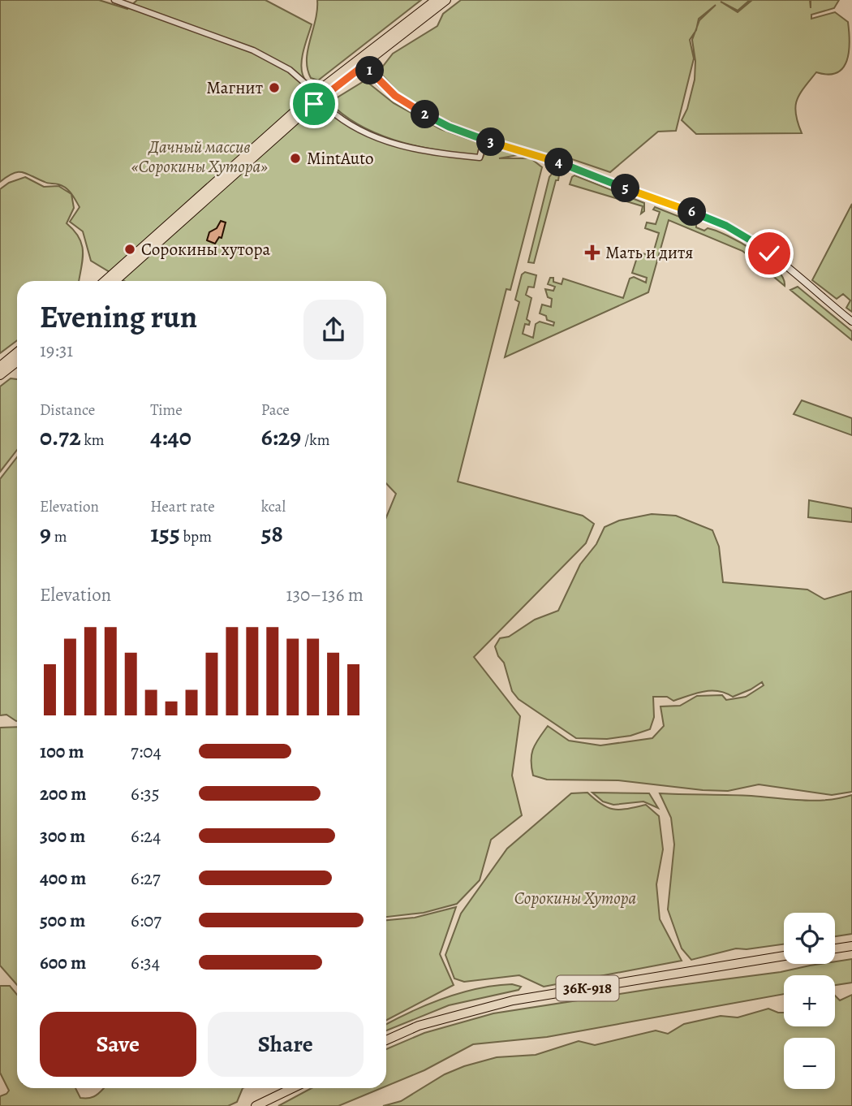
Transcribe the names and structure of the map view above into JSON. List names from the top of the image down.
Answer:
{
  "streets": {
    "main road": ["36К-918"]
  },
  "parks": ["Дачный массив «Сорокины Хутора»", "Сорокины Хутора"],
  "places": {
    "other": ["Магнит", "MintAuto", "Сорокины хутора"],
    "health": ["Мать и дитя"]
  },
  "page": {
    "pins": [
      "1",
      "2",
      "3",
      "4",
      "5",
      "6"
    ],
    "heading": ["Evening run", "19:31"],
    "stats": [
      ["Distance", "0.72 km"],
      ["Time", "4:40"],
      ["Pace", "6:29 /km"],
      ["Elevation", "9 m"],
      ["Heart rate", "155 bpm"],
      ["kcal", "58"]
    ],
    "chart": ["Elevation", "130–136 m"],
    "list": [
      {
        "name": "100 m",
        "note": "7:04"
      },
      {
        "name": "200 m",
        "note": "6:35"
      },
      {
        "name": "300 m",
        "note": "6:24"
      },
      {
        "name": "400 m",
        "note": "6:27"
      },
      {
        "name": "500 m",
        "note": "6:07"
      },
      {
        "name": "600 m",
        "note": "6:34"
      }
    ],
    "map_buttons": ["+", "−"],
    "buttons": ["Save", "Share"]
  }
}
